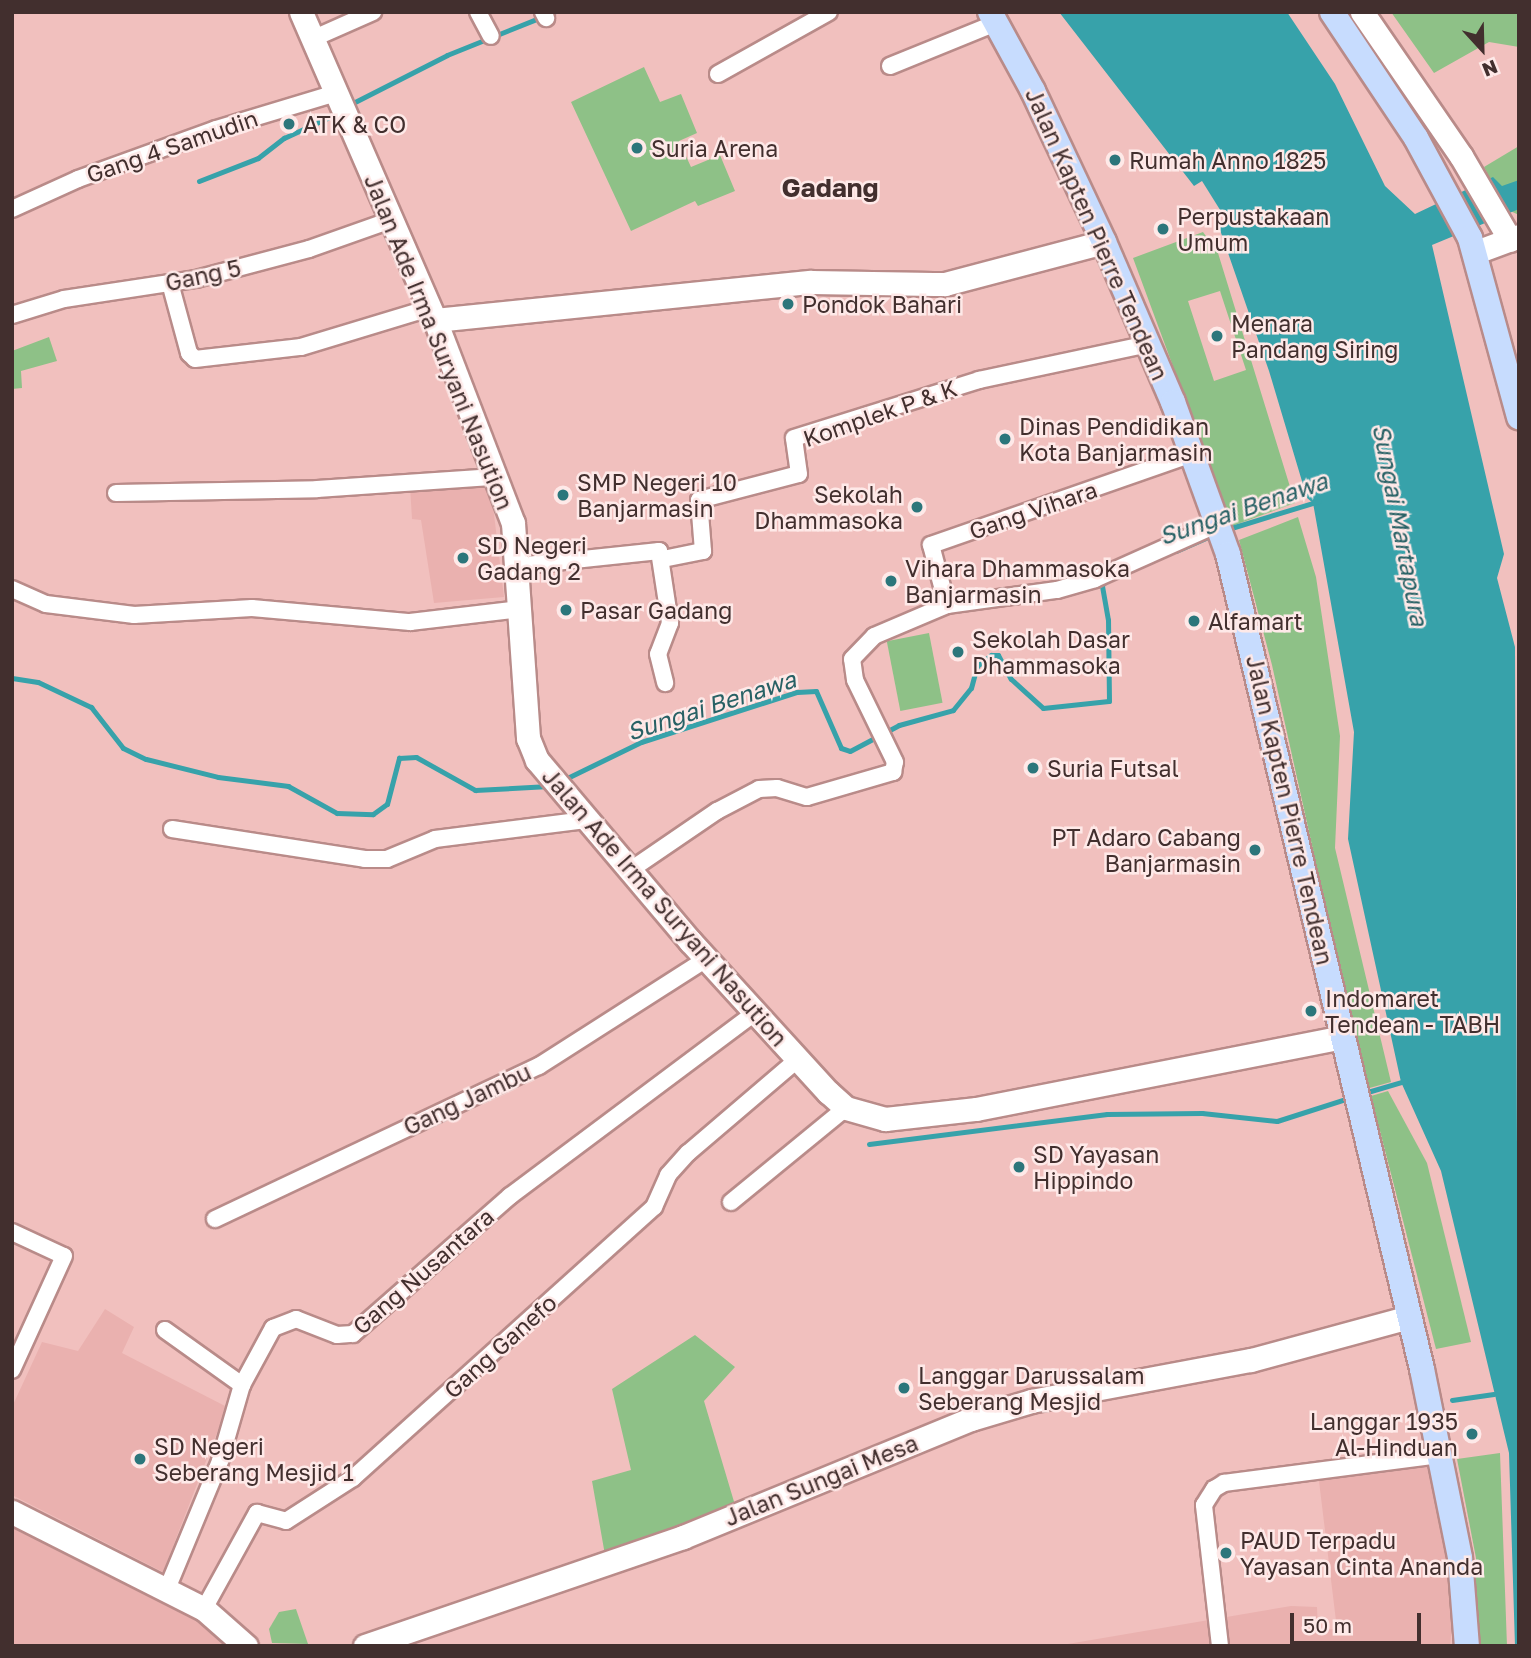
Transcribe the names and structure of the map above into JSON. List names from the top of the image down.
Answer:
{
  "streets": {
    "main road": ["Jalan Kapten Pierre Tendean"],
    "street": [
      "Gang 4 Samudin",
      "Gang 5",
      "Jalan Ade Irma Suryani Nasution",
      "Komplek P & K",
      "Gang Vihara",
      "Gang Jambu",
      "Gang Nusantara",
      "Gang Ganefo",
      "Jalan Sungai Mesa"
    ]
  },
  "crossings": [
    ["Gang 4 Samudin", "Jalan Ade Irma Suryani Nasution"],
    ["Jalan Kapten Pierre Tendean", "Jalan Ade Irma Suryani Nasution"],
    ["Jalan Kapten Pierre Tendean", "Komplek P & K"],
    ["Jalan Kapten Pierre Tendean", "Gang Vihara"],
    ["Jalan Kapten Pierre Tendean", "Jalan Sungai Mesa"],
    ["Gang 5", "Jalan Ade Irma Suryani Nasution"],
    ["Jalan Ade Irma Suryani Nasution", "Gang Jambu"],
    ["Jalan Ade Irma Suryani Nasution", "Gang Nusantara"],
    ["Jalan Ade Irma Suryani Nasution", "Gang Ganefo"]
  ],
  "districts": ["Gadang"],
  "water": ["Sungai Benawa", "Sungai Martapura"],
  "places": [
    "ATK & CO",
    "Suria Arena",
    "Rumah Anno 1825",
    "Perpustakaan Umum",
    "Pondok Bahari",
    "Menara Pandang Siring",
    "Dinas Pendidikan Kota Banjarmasin",
    "SMP Negeri 10 Banjarmasin",
    "Sekolah Dhammasoka",
    "SD Negeri Gadang 2",
    "Vihara Dhammasoka Banjarmasin",
    "Pasar Gadang",
    "Alfamart",
    "Sekolah Dasar Dhammasoka",
    "Suria Futsal",
    "PT Adaro Cabang Banjarmasin",
    "Indomaret Tendean - TABH",
    "SD Yayasan Hippindo",
    "Langgar Darussalam Seberang Mesjid",
    "Langgar 1935 Al-Hinduan",
    "SD Negeri Seberang Mesjid 1",
    "PAUD Terpadu Yayasan Cinta Ananda"
  ],
  "scale_bar": "50 m",
  "north": "bottom"
}
